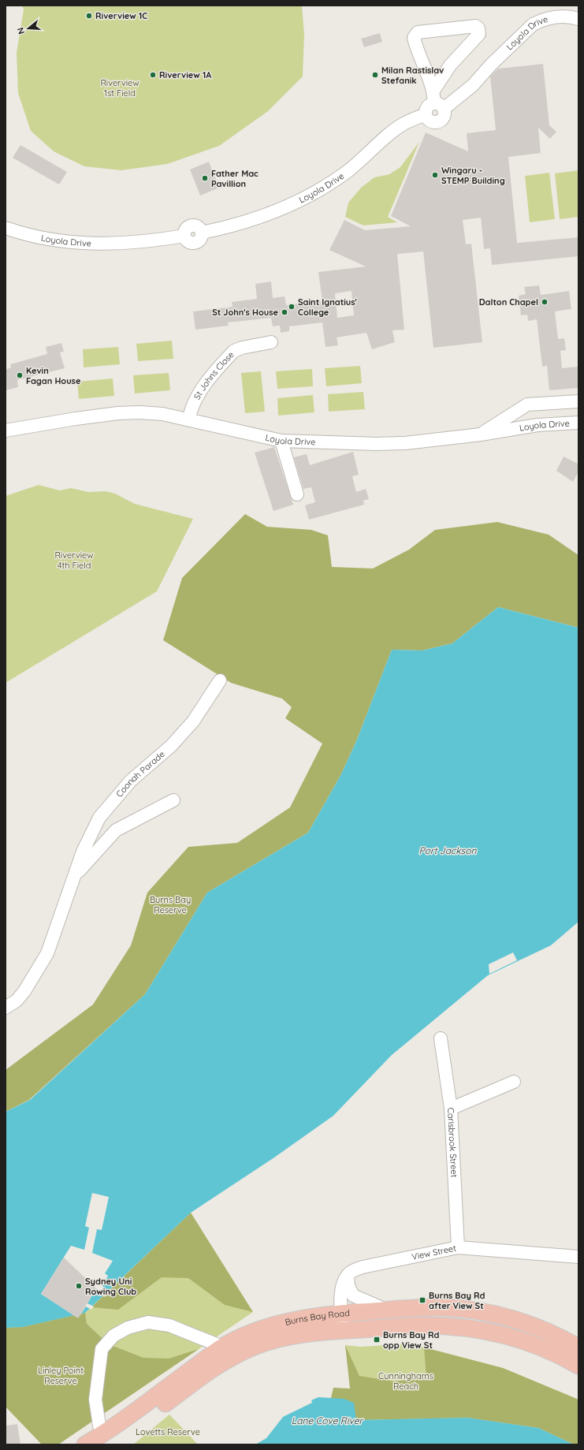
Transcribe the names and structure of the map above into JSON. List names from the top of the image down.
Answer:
{
  "streets": {
    "main road": ["Burns Bay Road"],
    "street": [
      "Loyola Drive",
      "St Johns Close",
      "Coonah Parade",
      "Carisbrook Street",
      "View Street"
    ]
  },
  "crossings": [
    ["Loyola Drive", "St Johns Close"],
    ["Carisbrook Street", "View Street"]
  ],
  "water": ["Port Jackson", "Lane Cove River"],
  "parks": [
    "Riverview 1st Field",
    "Riverview 4th Field",
    "Burns Bay Reserve",
    "Linley Point Reserve",
    "Cunninghams Reach",
    "Lovetts Reserve"
  ],
  "places": {
    "other": [
      "Riverview 1C",
      "Riverview 1A",
      "Milan Rastislav Stefanik",
      "Wingaru - STEMP Building",
      "Father Mac Pavillion",
      "Dalton Chapel",
      "Saint Ignatius' College",
      "St John's House",
      "Kevin Fagan House",
      "Sydney Uni Rowing Club"
    ],
    "transit": ["Burns Bay Rd after View St", "Burns Bay Rd opp View St"]
  },
  "north": "left"
}
